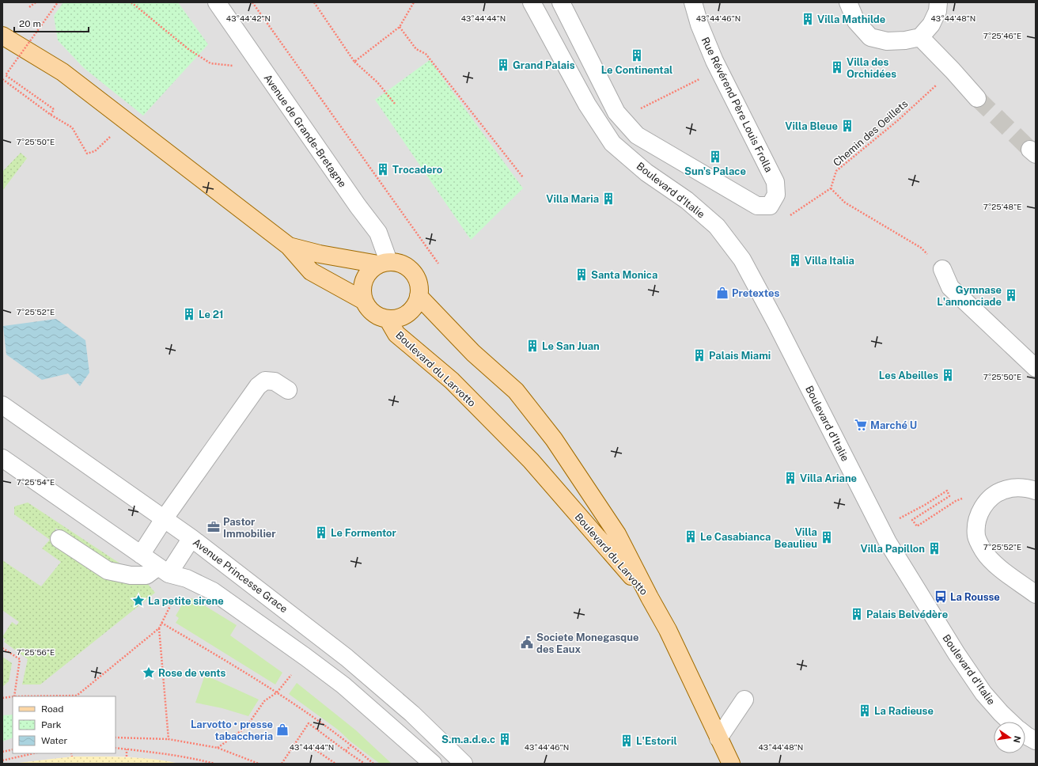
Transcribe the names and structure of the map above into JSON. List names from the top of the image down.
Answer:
{
  "streets": {
    "main road": ["Boulevard du Larvotto"],
    "street": [
      "Rue Révérend Père Louis Frolla",
      "Avenue de Grande-Bretagne",
      "Boulevard d'Italie",
      "Avenue Princesse Grace"
    ],
    "path": ["Chemin des Oeillets"]
  },
  "crossings": [
    ["Avenue de Grande-Bretagne", "Boulevard du Larvotto"]
  ],
  "places": {
    "building": [
      "Villa Mathilde",
      "Le Continental",
      "Grand Palais",
      "Villa des Orchidées",
      "Villa Bleue",
      "Sun's Palace",
      "Trocadero",
      "Villa Maria",
      "Villa Italia",
      "Santa Monica",
      "Gymnase L'annonciade",
      "Le 21",
      "Le San Juan",
      "Palais Miami",
      "Les Abeilles",
      "Villa Ariane",
      "Le Formentor",
      "Le Casabianca",
      "Villa Beaulieu",
      "Villa Papillon",
      "Palais Belvédère",
      "La Radieuse",
      "S.m.a.d.e.c",
      "L'Estoril"
    ],
    "shop": ["Pretextes", "Larvotto • presse tabaccheria"],
    "supermarket": ["Marché U"],
    "office": ["Pastor Immobilier"],
    "bus stop": ["La Rousse"],
    "place": ["La petite sirene", "Rose de vents"],
    "public building": ["Societe Monegasque des Eaux"]
  },
  "legend": ["Road", "Park", "Water"],
  "scale_bar": "20 m",
  "north": "right",
  "coordinates": [
    "43°44'42\"N",
    "43°44'44\"N",
    "43°44'46\"N",
    "43°44'48\"N",
    "7°25'46\"E",
    "7°25'50\"E",
    "7°25'48\"E",
    "7°25'52\"E",
    "7°25'54\"E",
    "7°25'56\"E"
  ]
}
